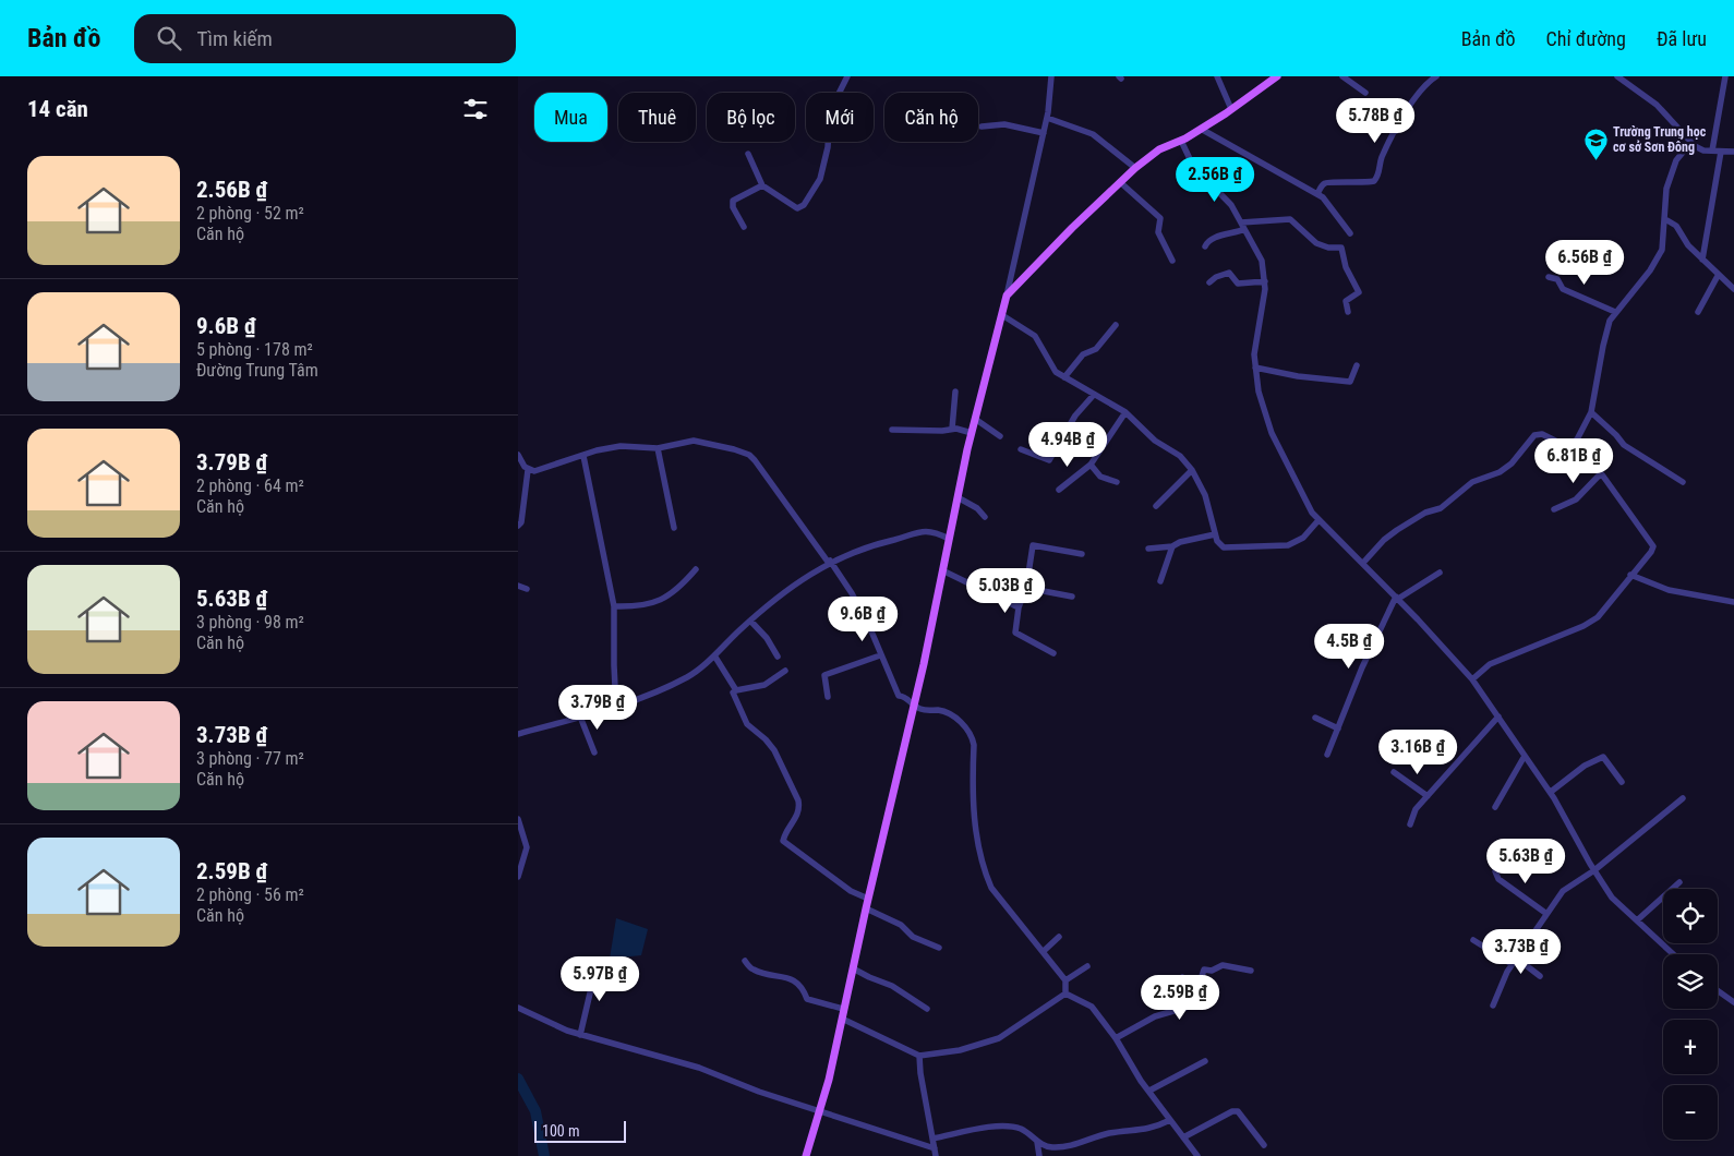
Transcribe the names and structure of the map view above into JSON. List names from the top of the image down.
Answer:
{
  "places": {
    "school or university": ["Trường Trung học cơ sở Sơn Đông"]
  },
  "scale_bar": "100 m",
  "page": {
    "header": "Bản đồ",
    "search": "Tìm kiếm",
    "nav": ["Bản đồ", "Chỉ đường", "Đã lưu"],
    "heading": "14 căn",
    "chip": [
      "Mua",
      "Thuê",
      "Bộ lọc",
      "Mới",
      "Căn hộ"
    ],
    "price": [
      "5.78B ₫",
      "2.56B ₫",
      "6.56B ₫",
      "4.94B ₫",
      "6.81B ₫",
      "5.03B ₫",
      "9.6B ₫",
      "4.5B ₫",
      "3.79B ₫",
      "3.16B ₫",
      "5.63B ₫",
      "3.73B ₫",
      "5.97B ₫",
      "2.59B ₫"
    ],
    "list": [
      {
        "name": "2.56B ₫",
        "note": "2 phòng · 52 m² · Căn hộ"
      },
      {
        "name": "9.6B ₫",
        "note": "5 phòng · 178 m² · Đường Trung Tâm"
      },
      {
        "name": "3.79B ₫",
        "note": "2 phòng · 64 m² · Căn hộ"
      },
      {
        "name": "5.63B ₫",
        "note": "3 phòng · 98 m² · Căn hộ"
      },
      {
        "name": "3.73B ₫",
        "note": "3 phòng · 77 m² · Căn hộ"
      },
      {
        "name": "2.59B ₫",
        "note": "2 phòng · 56 m² · Căn hộ"
      }
    ],
    "map_buttons": ["+", "−"],
    "scale": "100 m"
  }
}
